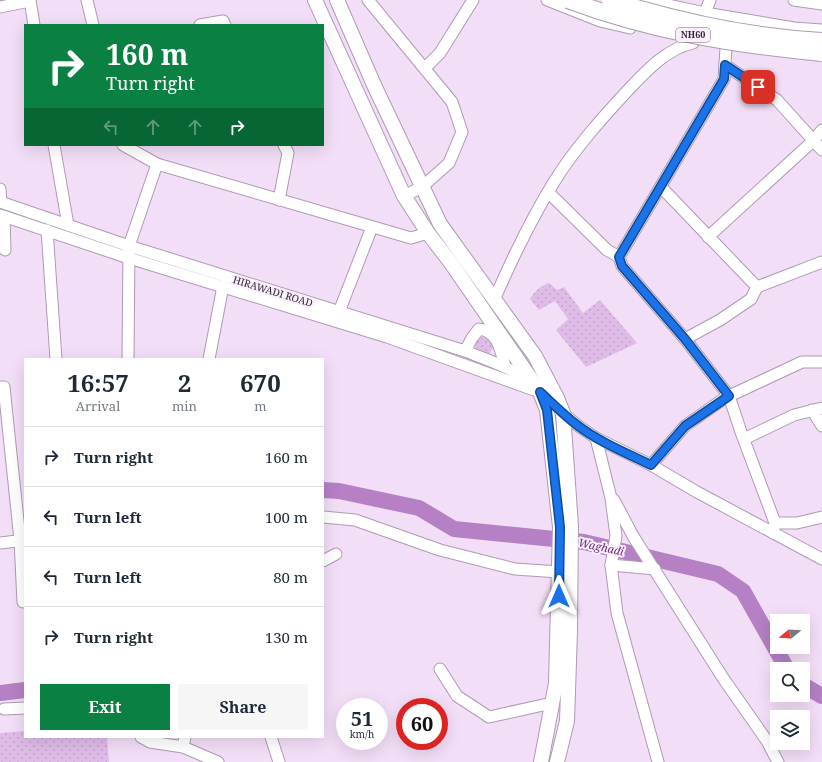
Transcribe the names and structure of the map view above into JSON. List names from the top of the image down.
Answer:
{
  "streets": {
    "highway": ["NH60"],
    "street": ["HIRAWADI ROAD"]
  },
  "water": ["Waghadi"],
  "north": "left",
  "page": {
    "turn": ["160 m", "Turn right"],
    "eta": [
      "16:57",
      "Arrival",
      "2",
      "min",
      "670",
      "m"
    ],
    "list": [
      {
        "name": "Turn right",
        "value": "160 m"
      },
      {
        "name": "Turn left",
        "value": "100 m"
      },
      {
        "name": "Turn left",
        "value": "80 m"
      },
      {
        "name": "Turn right",
        "value": "130 m"
      }
    ],
    "buttons": ["Exit", "Share"],
    "speed": "51 km/h",
    "limit": "60"
  }
}
